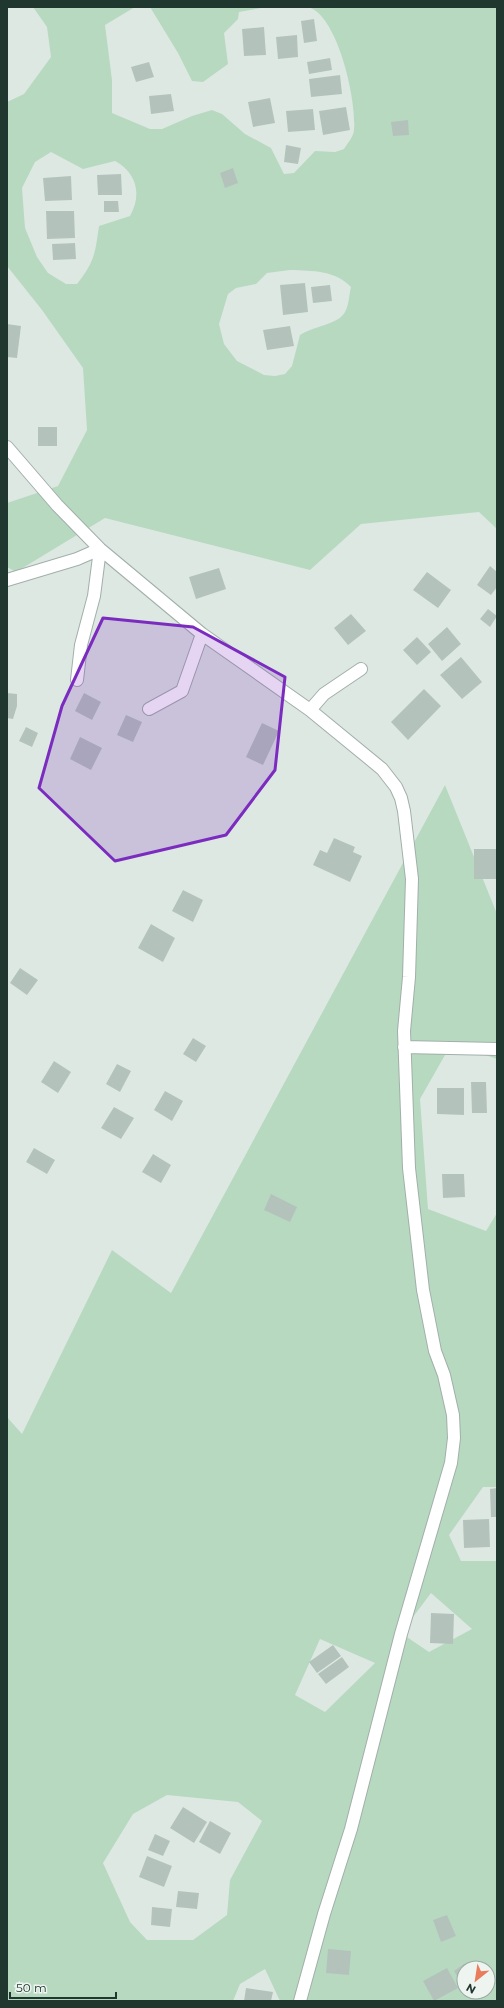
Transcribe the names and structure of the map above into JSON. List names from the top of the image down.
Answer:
{
  "scale_bar": "50 m",
  "north": "bottom left"
}
